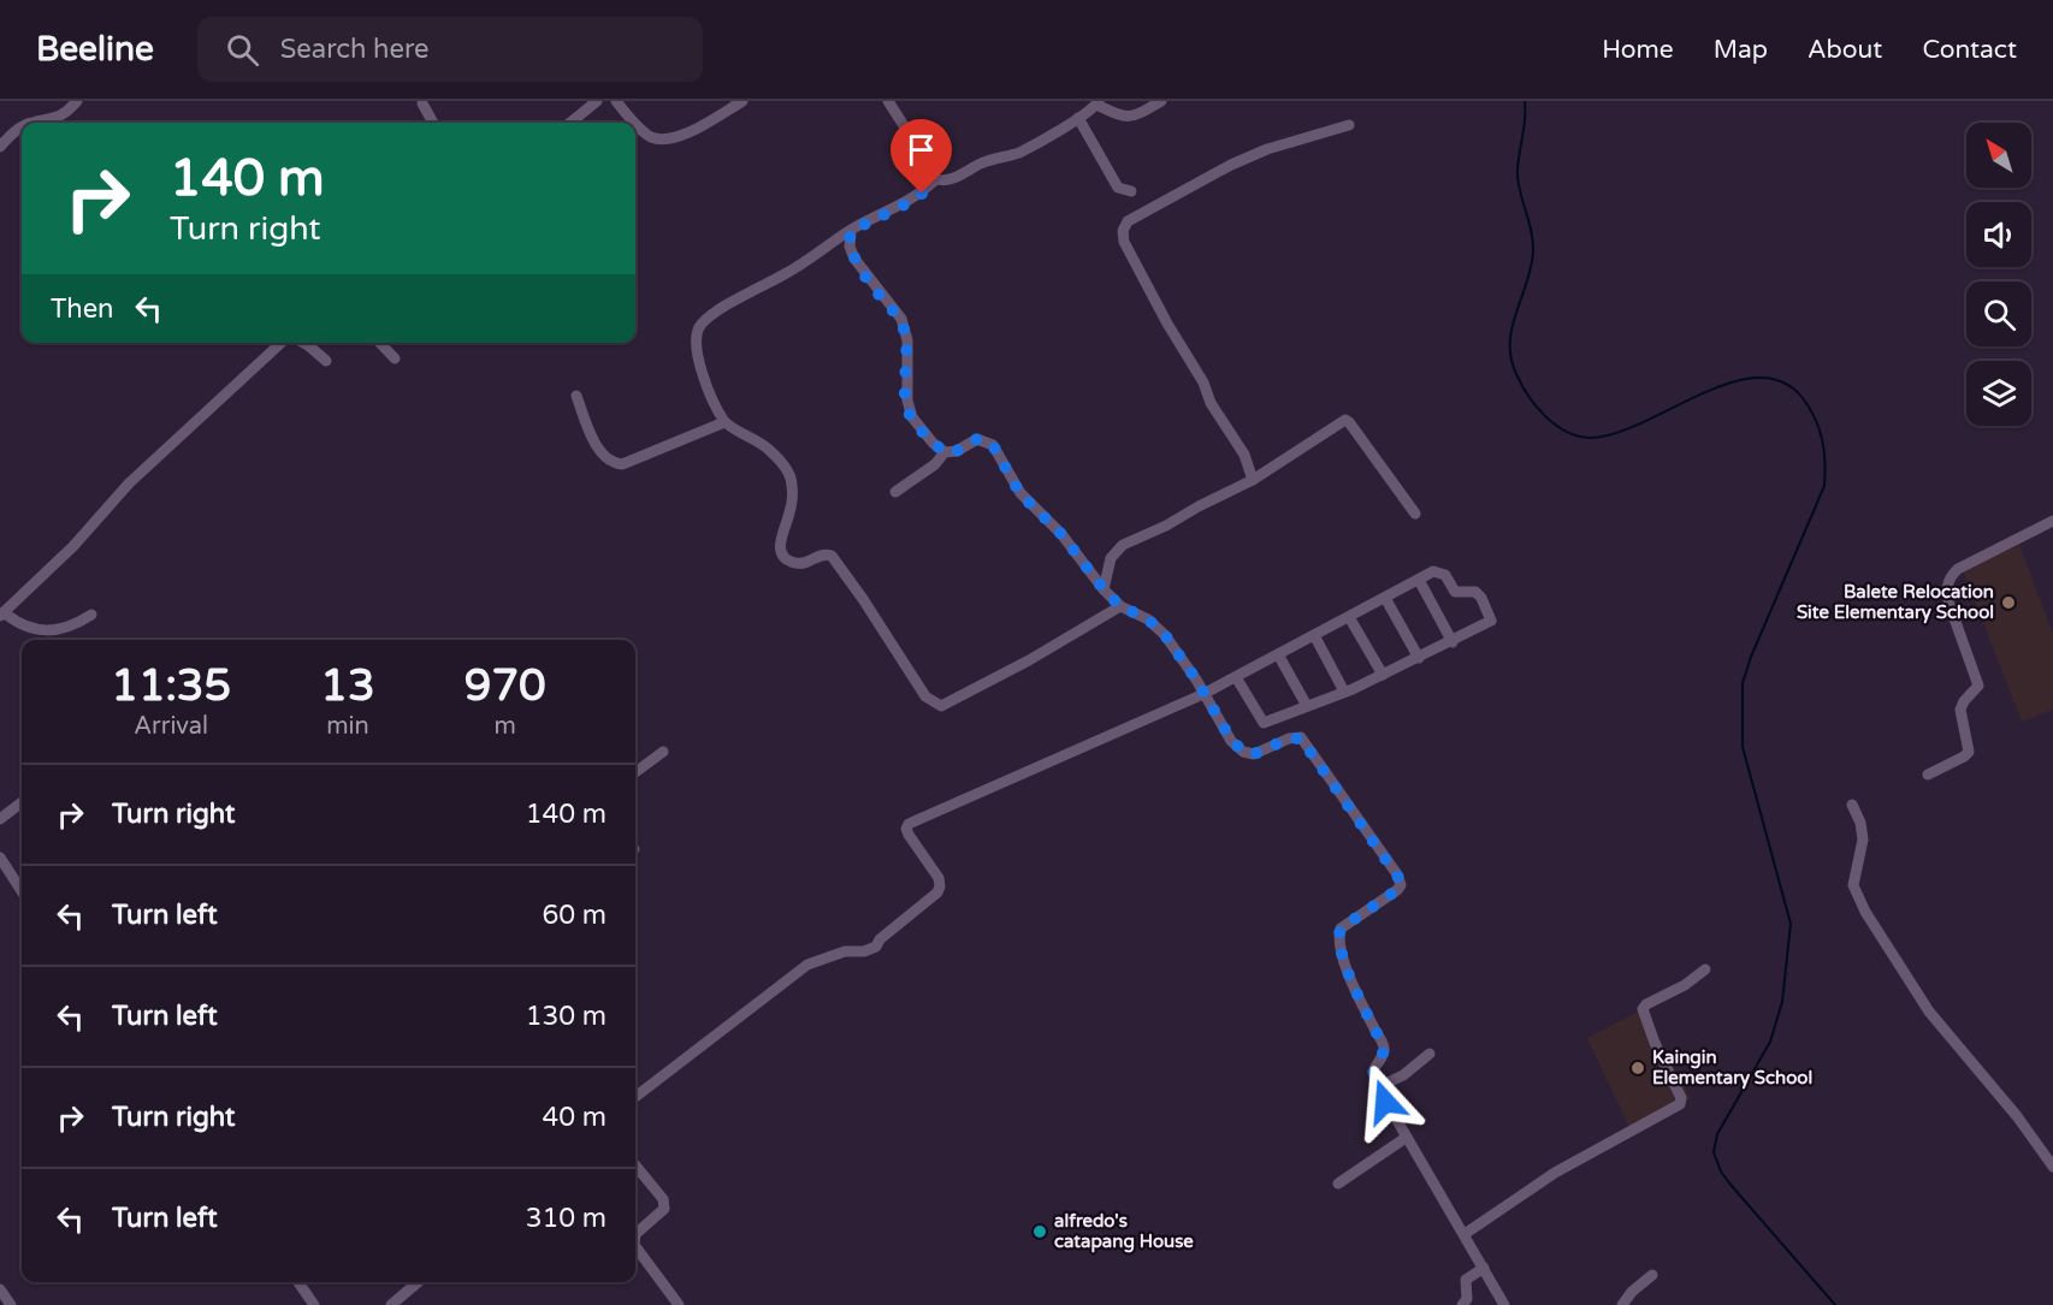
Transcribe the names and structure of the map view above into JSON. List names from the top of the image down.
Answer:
{
  "places": ["Balete Relocation Site Elementary School", "Kaingin Elementary School", "alfredo's catapang House"],
  "north": "top left",
  "page": {
    "header": "Beeline",
    "search": "Search here",
    "nav": [
      "Home",
      "Map",
      "About",
      "Contact"
    ],
    "turn": ["140 m", "Turn right"],
    "then": "Then",
    "eta": [
      "11:35",
      "Arrival",
      "13",
      "min",
      "970",
      "m"
    ],
    "list": [
      {
        "name": "Turn right",
        "value": "140 m"
      },
      {
        "name": "Turn left",
        "value": "60 m"
      },
      {
        "name": "Turn left",
        "value": "130 m"
      },
      {
        "name": "Turn right",
        "value": "40 m"
      },
      {
        "name": "Turn left",
        "value": "310 m"
      }
    ]
  }
}
